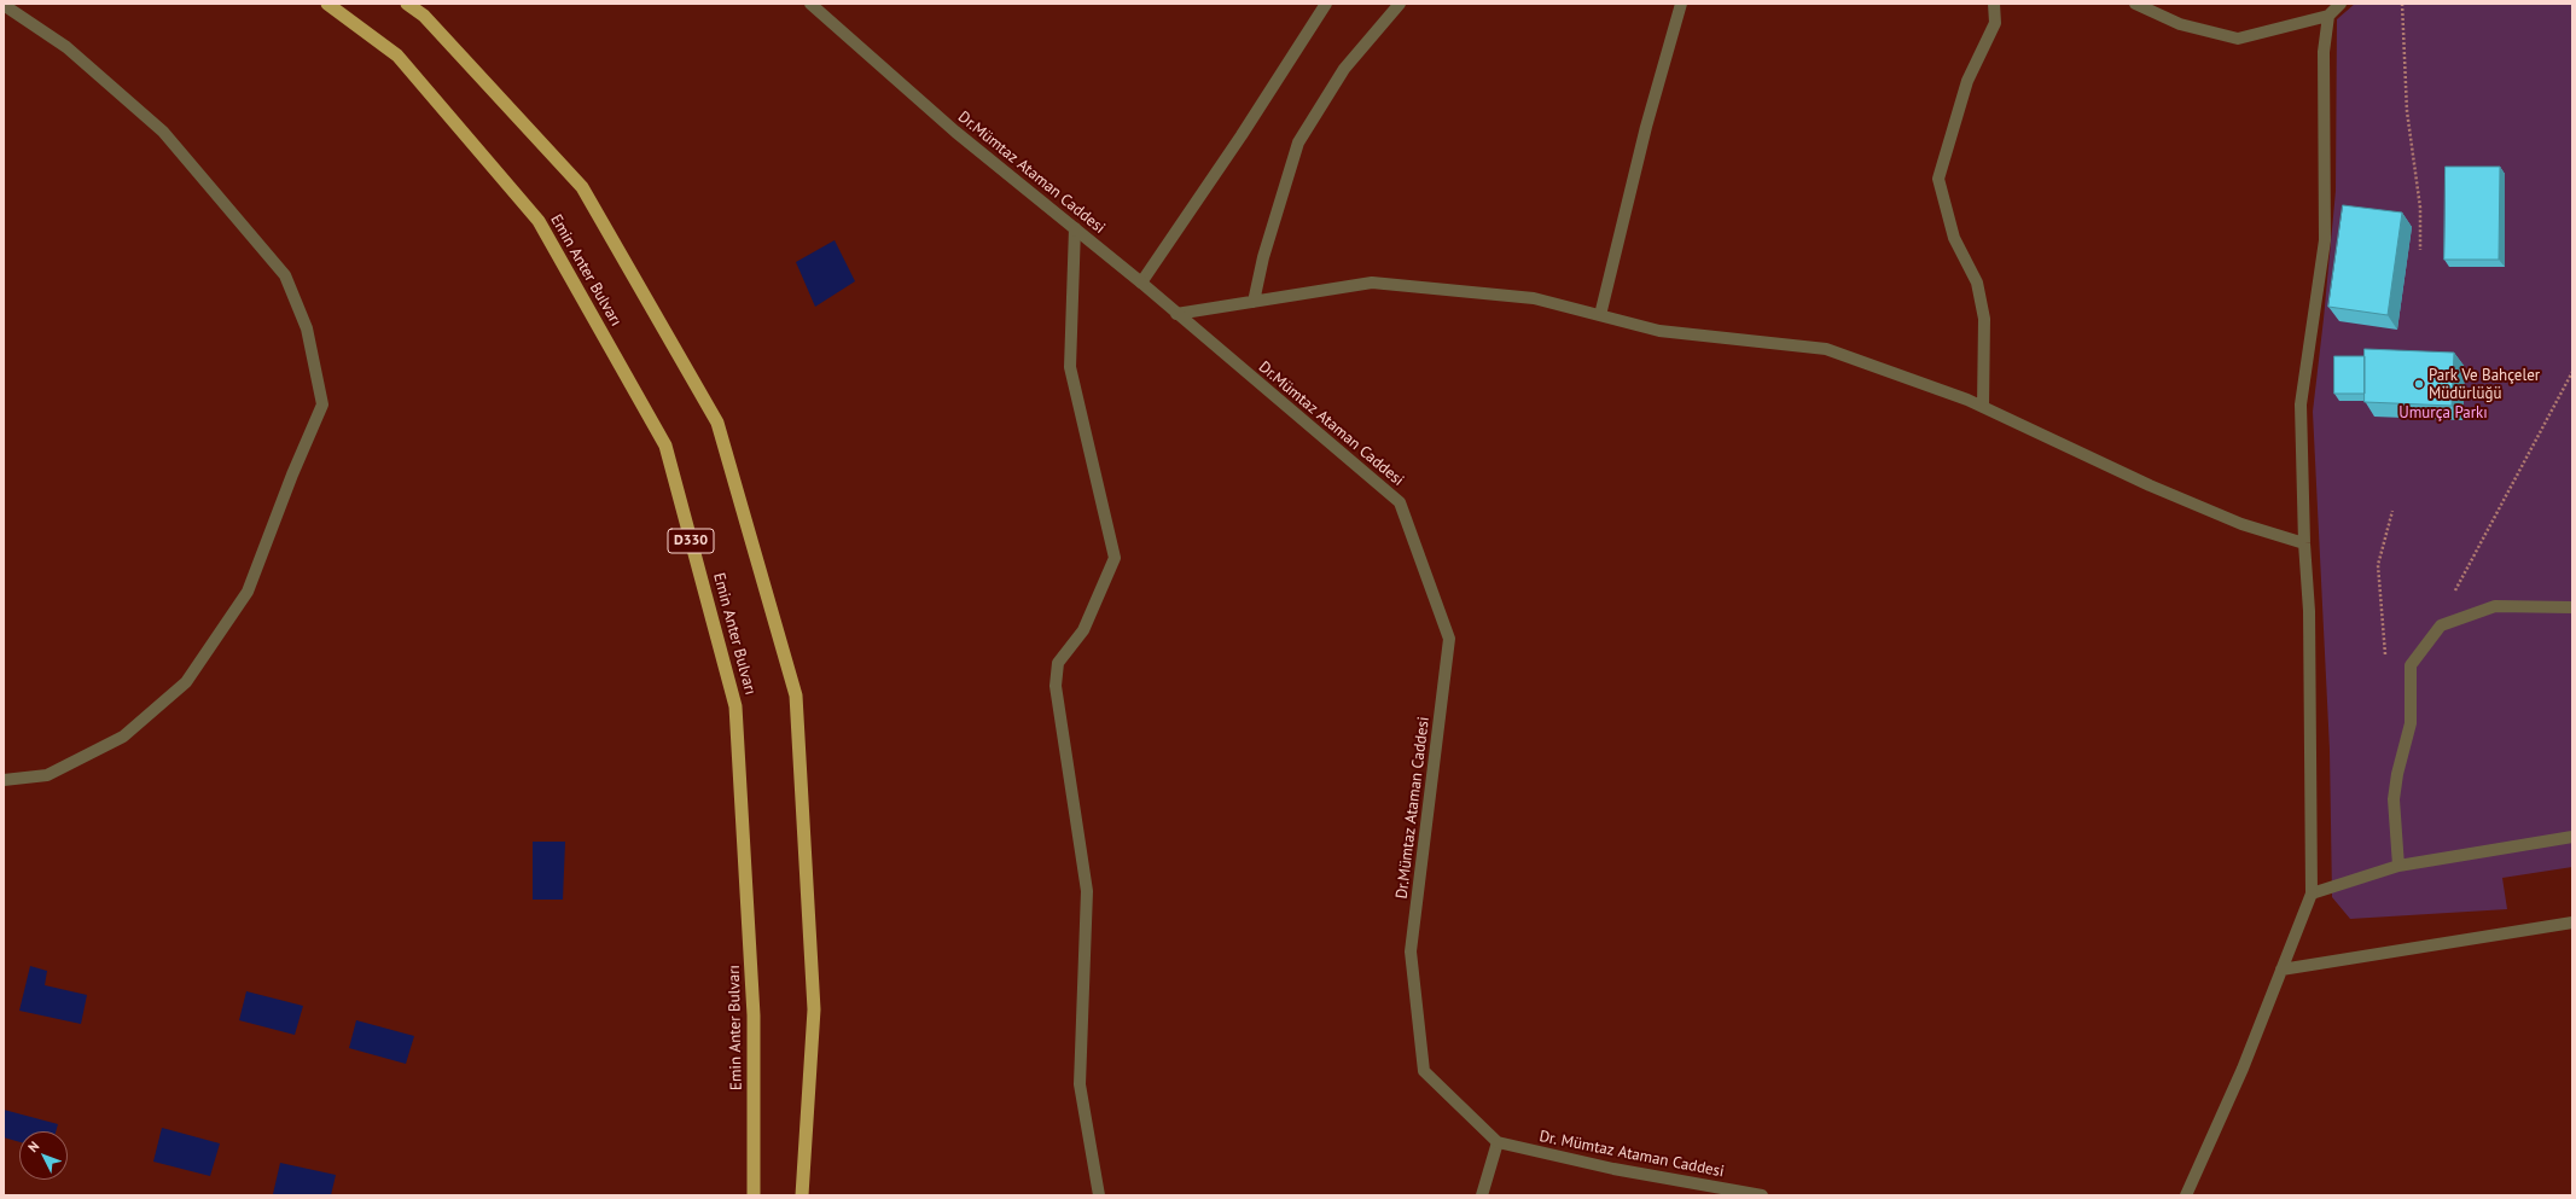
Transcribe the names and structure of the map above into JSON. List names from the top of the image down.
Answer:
{
  "streets": {
    "highway": ["Emin Anter Bulvarı", "D330"],
    "street": ["Dr.Mümtaz Ataman Caddesi", "Dr. Mümtaz Ataman Caddesi"]
  },
  "crossings": [
    ["Dr.Mümtaz Ataman Caddesi", "Dr. Mümtaz Ataman Caddesi"]
  ],
  "parks": ["Umurça Parkı"],
  "places": ["Park Ve Bahçeler Müdürlüğü"],
  "north": "top left"
}
